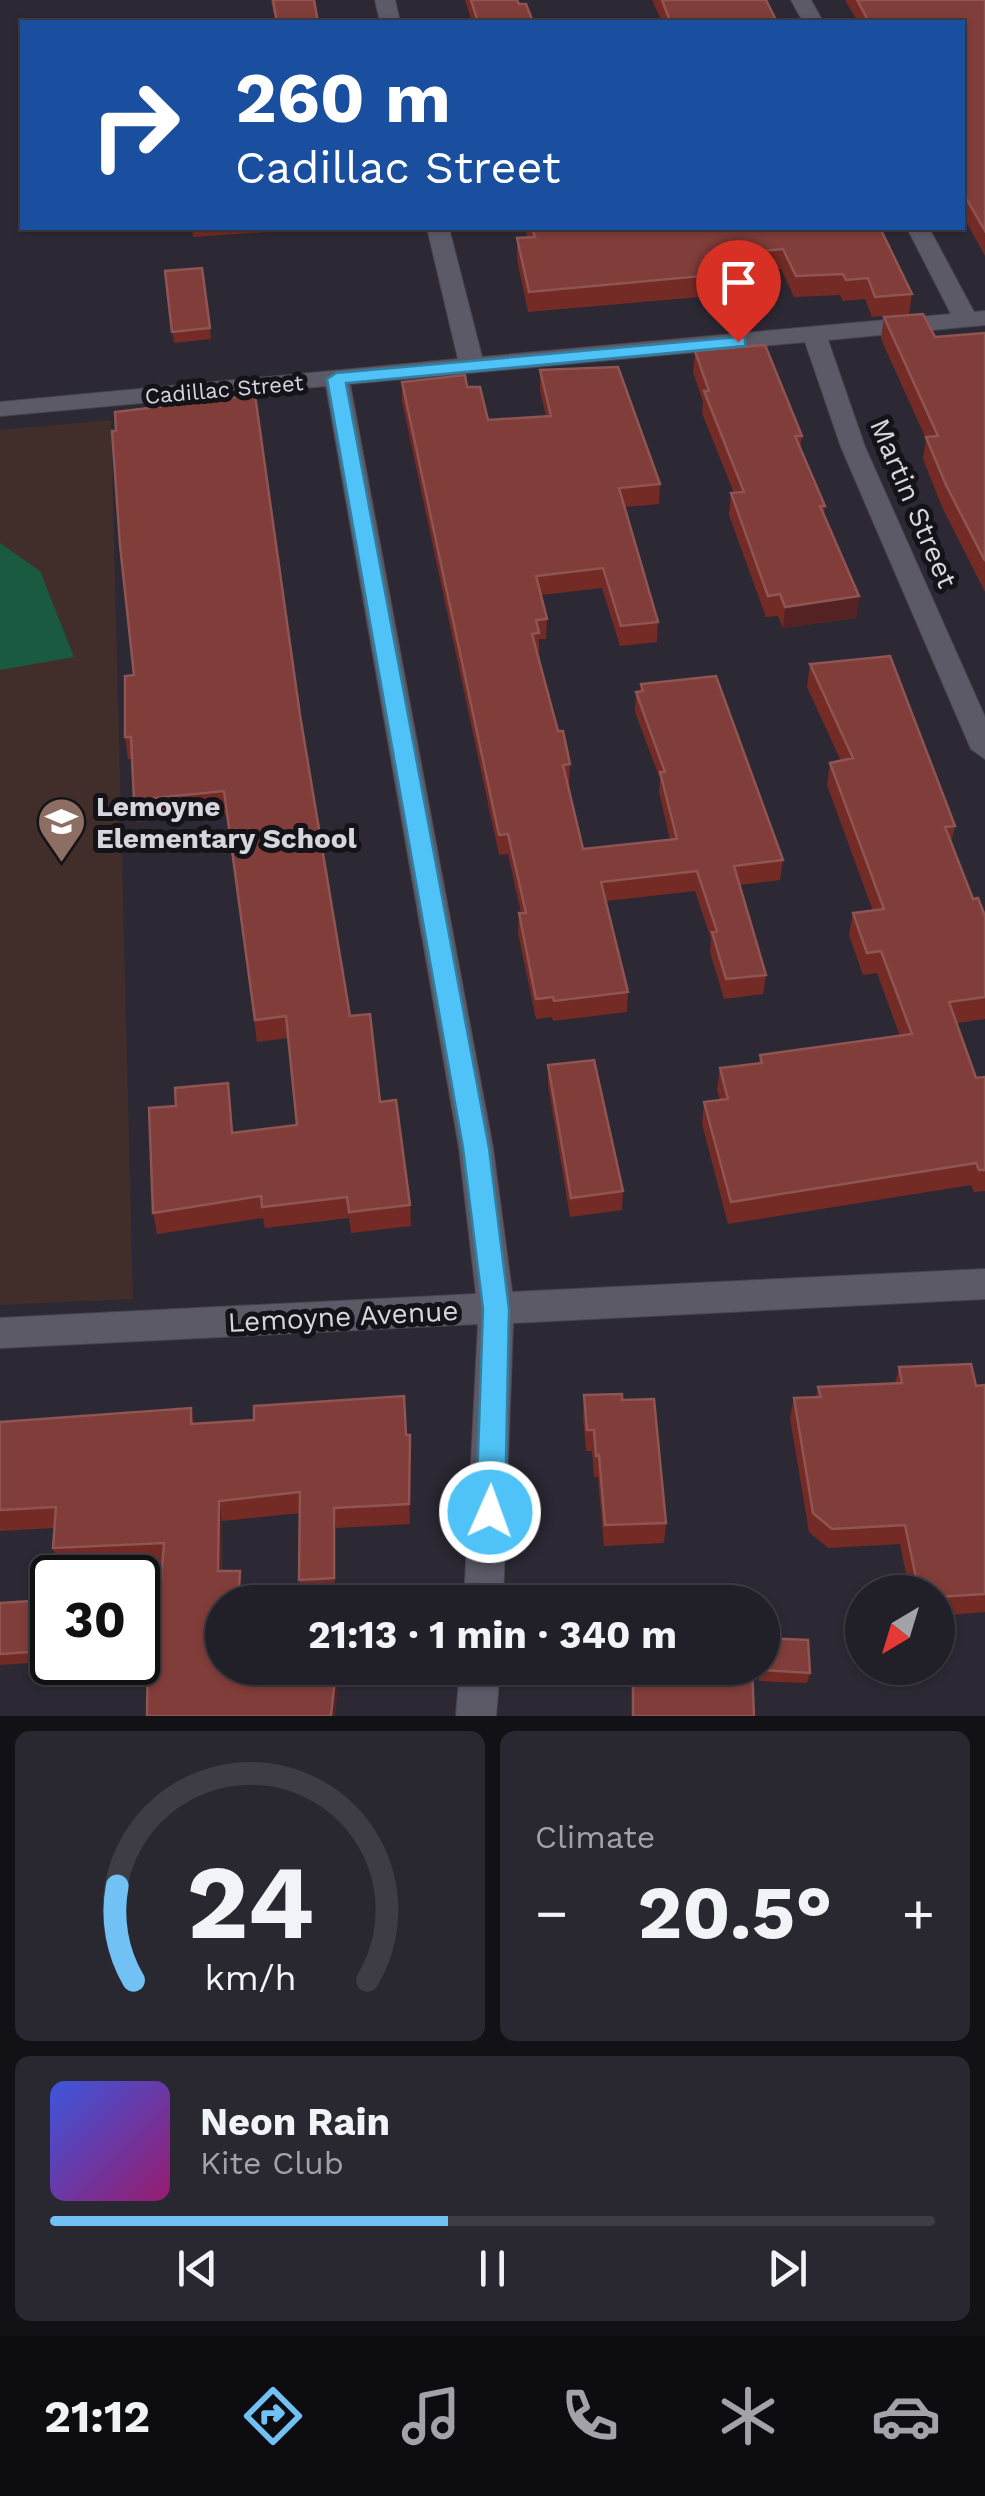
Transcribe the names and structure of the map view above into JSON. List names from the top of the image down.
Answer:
{
  "streets": {
    "street": ["Cadillac Street", "Martin Street", "Lemoyne Avenue"]
  },
  "crossings": [
    ["Cadillac Street", "Martin Street"]
  ],
  "places": {
    "school or university": ["Lemoyne Elementary School"]
  },
  "north": "bottom left",
  "page": {
    "turn": ["260 m", "Cadillac Street"],
    "limit": "30",
    "trip": "21:13 · 1 min · 340 m",
    "tile": "Climate",
    "heat": ["−", "20.5°", "+"],
    "song": ["Neon Rain", "Kite Club"],
    "tabs": "21:12",
    "gauge": ["24", "km/h"]
  }
}
